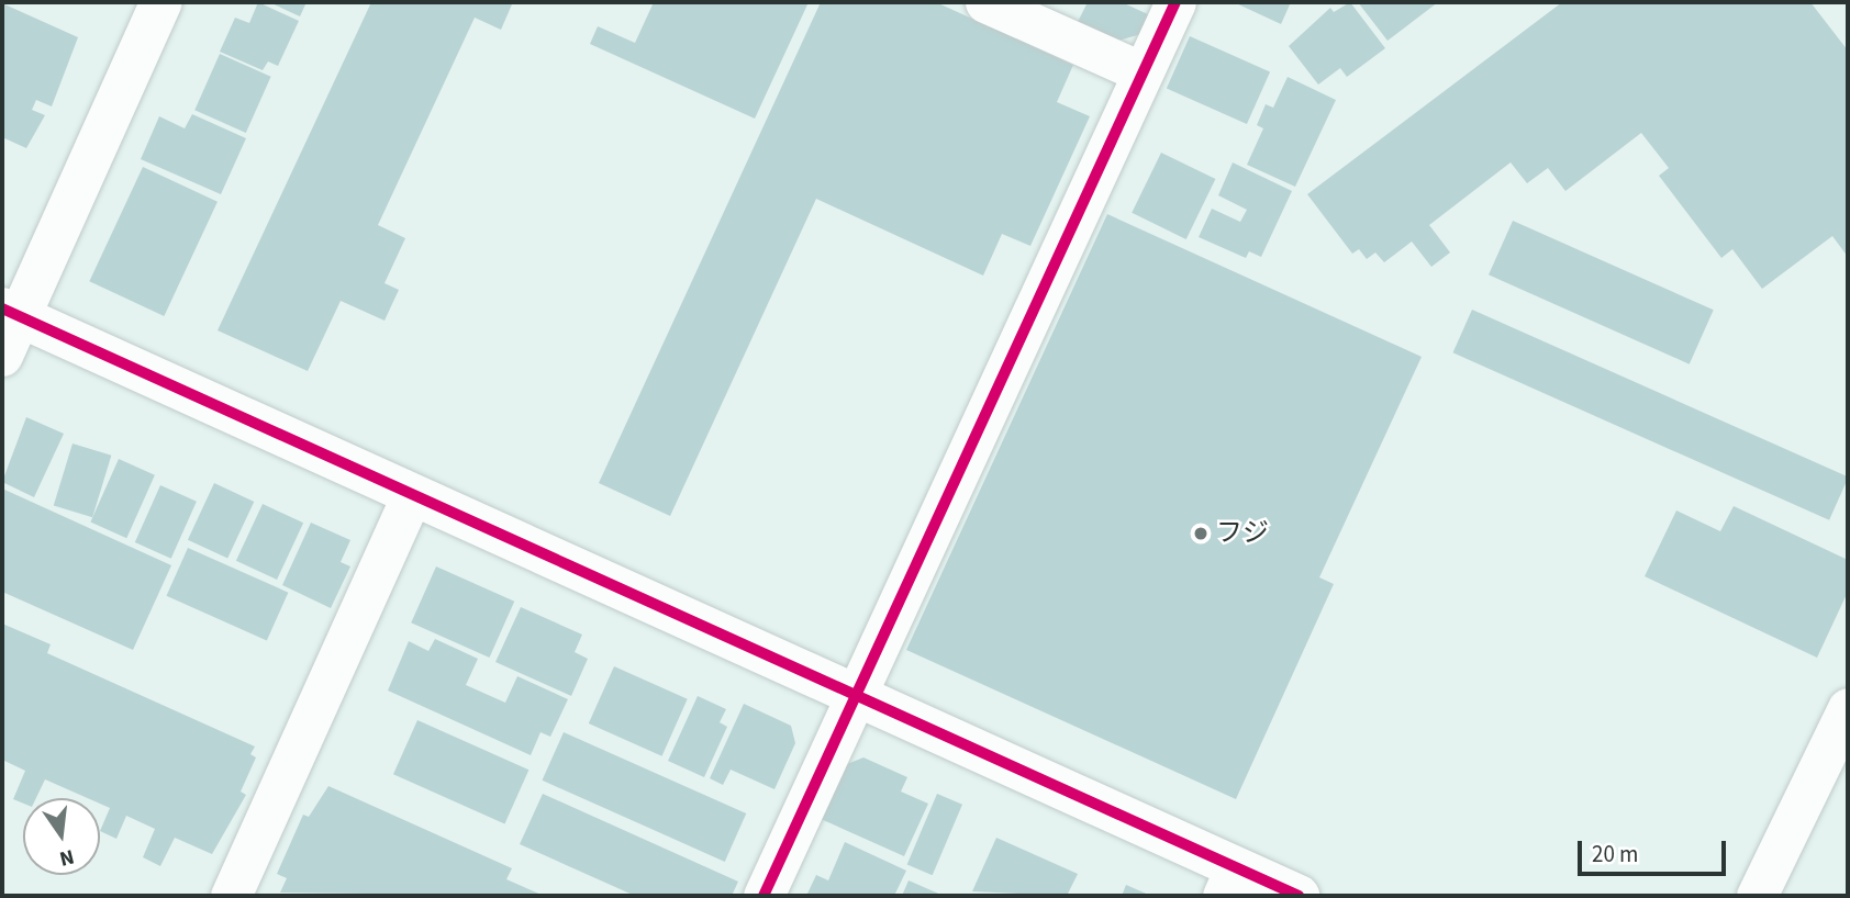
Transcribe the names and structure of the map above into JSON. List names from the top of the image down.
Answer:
{
  "places": ["フジ"],
  "scale_bar": "20 m",
  "north": "bottom"
}
